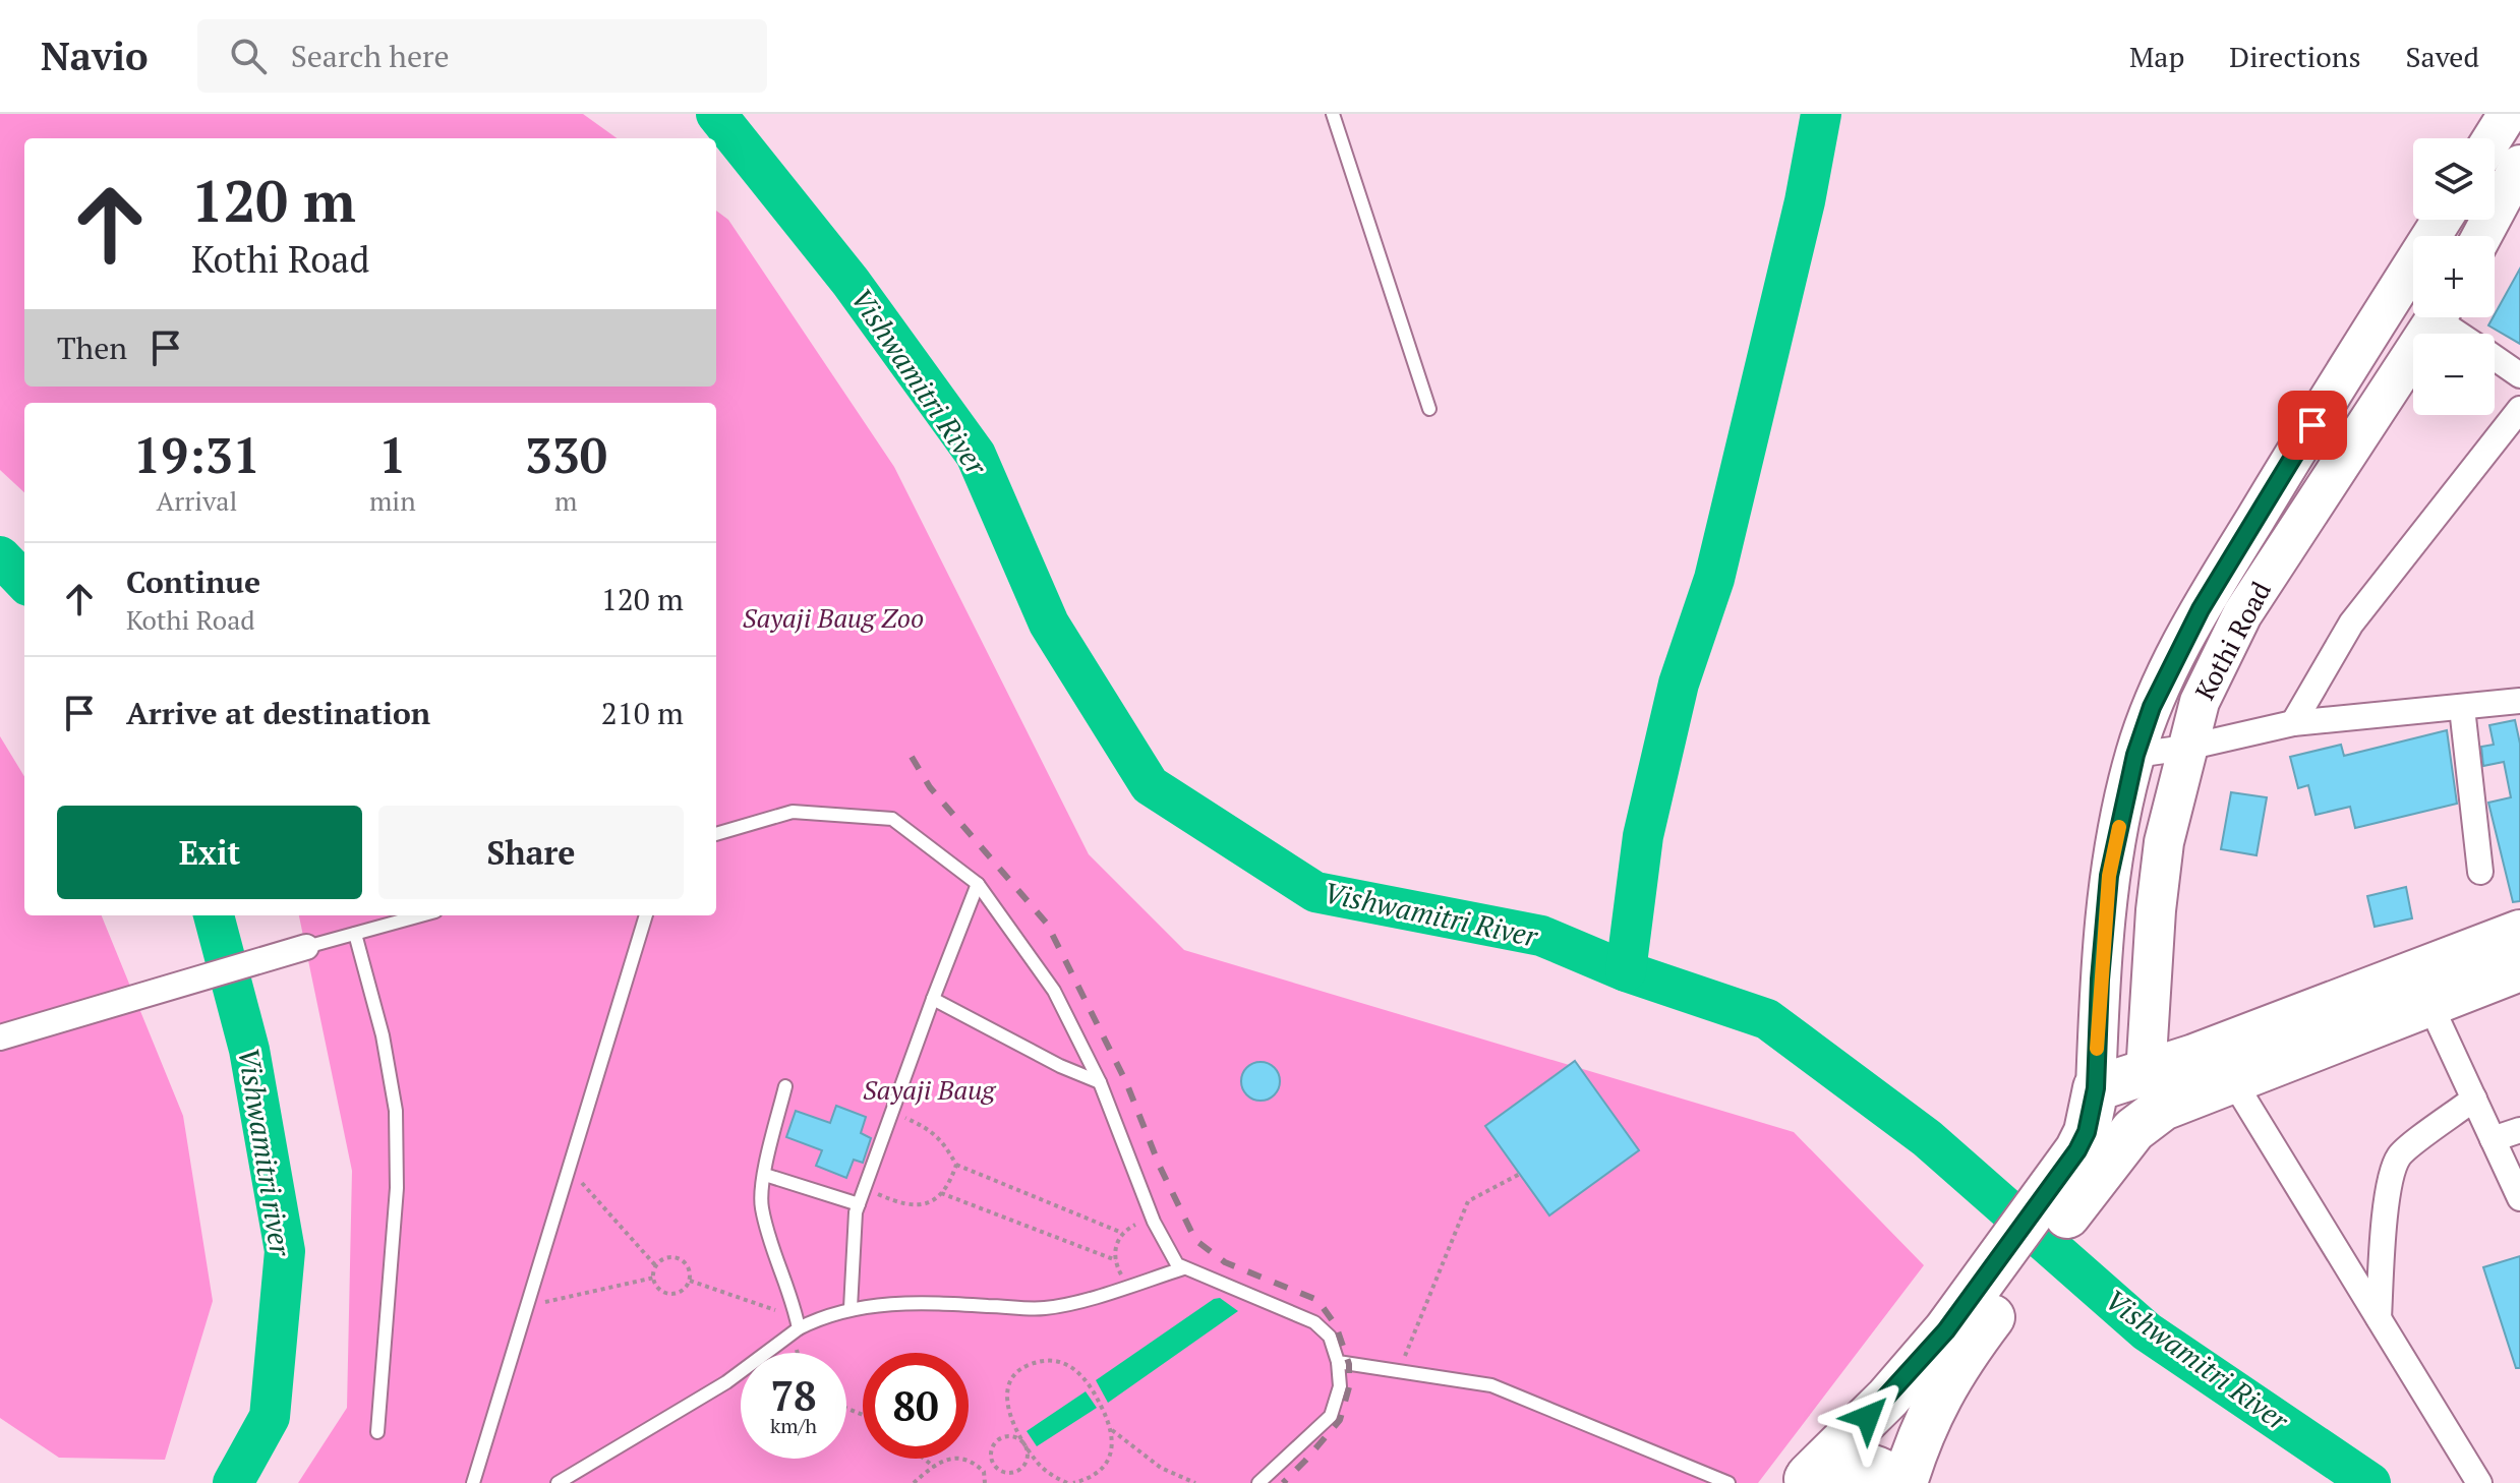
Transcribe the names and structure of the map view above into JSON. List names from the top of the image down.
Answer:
{
  "streets": {
    "main road": ["Kothi Road"]
  },
  "water": ["Vishwamitri River", "Vishwamitri river"],
  "parks": ["Sayaji Baug Zoo", "Sayaji Baug"],
  "page": {
    "header": "Navio",
    "search": "Search here",
    "nav": ["Map", "Directions", "Saved"],
    "map_buttons": ["+", "−"],
    "turn": ["120 m", "Kothi Road"],
    "then": "Then",
    "eta": [
      "19:31",
      "Arrival",
      "1",
      "min",
      "330",
      "m"
    ],
    "list": [
      {
        "name": "Continue",
        "note": "Kothi Road",
        "value": "120 m"
      },
      {
        "name": "Arrive at destination",
        "value": "210 m"
      }
    ],
    "buttons": ["Exit", "Share"],
    "speed": "78 km/h",
    "limit": "80"
  }
}
